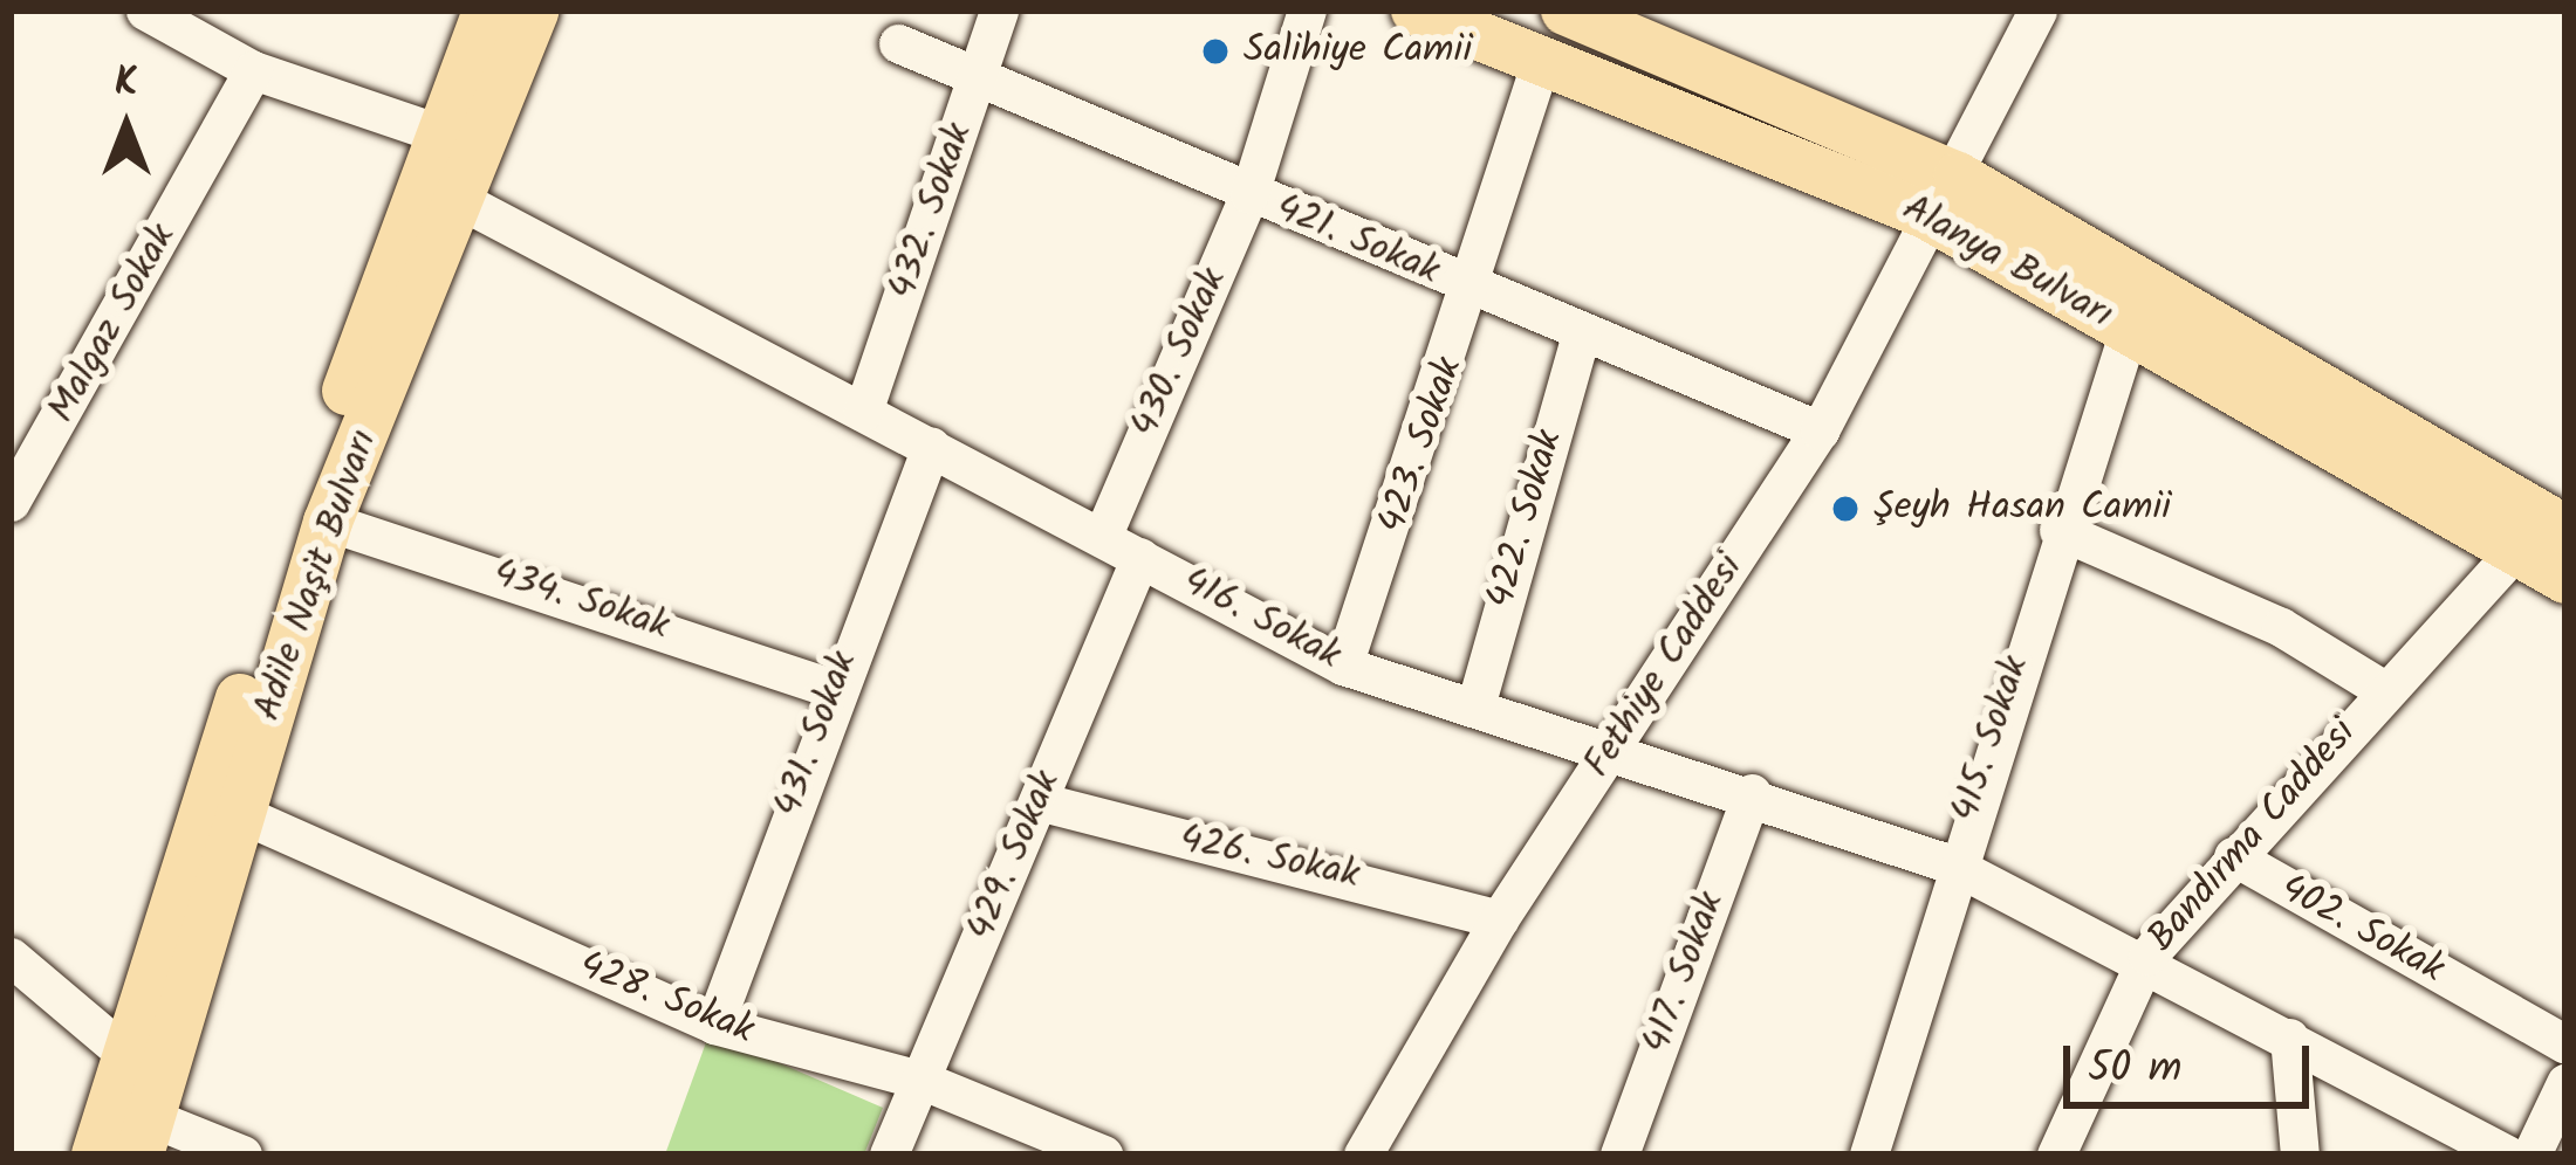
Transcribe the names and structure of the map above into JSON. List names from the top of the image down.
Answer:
{
  "streets": {
    "main road": ["Alanya Bulvarı", "Adile Naşit Bulvarı"],
    "street": [
      "432. Sokak",
      "421. Sokak",
      "Malgaz Sokak",
      "430. Sokak",
      "423. Sokak",
      "422. Sokak",
      "434. Sokak",
      "416. Sokak",
      "Fethiye Caddesi",
      "431. Sokak",
      "415. Sokak",
      "Bandırma Caddesi",
      "429. Sokak",
      "426. Sokak",
      "402. Sokak",
      "417. Sokak",
      "428. Sokak"
    ]
  },
  "crossings": [
    ["432. Sokak", "421. Sokak"],
    ["432. Sokak", "416. Sokak"],
    ["421. Sokak", "430. Sokak"],
    ["421. Sokak", "423. Sokak"],
    ["421. Sokak", "422. Sokak"],
    ["421. Sokak", "Fethiye Caddesi"],
    ["Alanya Bulvarı", "423. Sokak"],
    ["Alanya Bulvarı", "Fethiye Caddesi"],
    ["Alanya Bulvarı", "415. Sokak"],
    ["Alanya Bulvarı", "Bandırma Caddesi"],
    ["Malgaz Sokak", "416. Sokak"],
    ["430. Sokak", "416. Sokak"],
    ["423. Sokak", "416. Sokak"],
    ["422. Sokak", "416. Sokak"],
    ["Adile Naşit Bulvarı", "434. Sokak"],
    ["Adile Naşit Bulvarı", "416. Sokak"],
    ["Adile Naşit Bulvarı", "428. Sokak"],
    ["434. Sokak", "431. Sokak"],
    ["416. Sokak", "Fethiye Caddesi"],
    ["416. Sokak", "431. Sokak"],
    ["416. Sokak", "415. Sokak"],
    ["416. Sokak", "Bandırma Caddesi"],
    ["416. Sokak", "429. Sokak"],
    ["416. Sokak", "417. Sokak"],
    ["Fethiye Caddesi", "426. Sokak"],
    ["431. Sokak", "428. Sokak"],
    ["Bandırma Caddesi", "402. Sokak"],
    ["429. Sokak", "426. Sokak"],
    ["429. Sokak", "428. Sokak"]
  ],
  "places": ["Salihiye Camii", "Şeyh Hasan Camii"],
  "scale_bar": "50 m",
  "north": "top"
}
